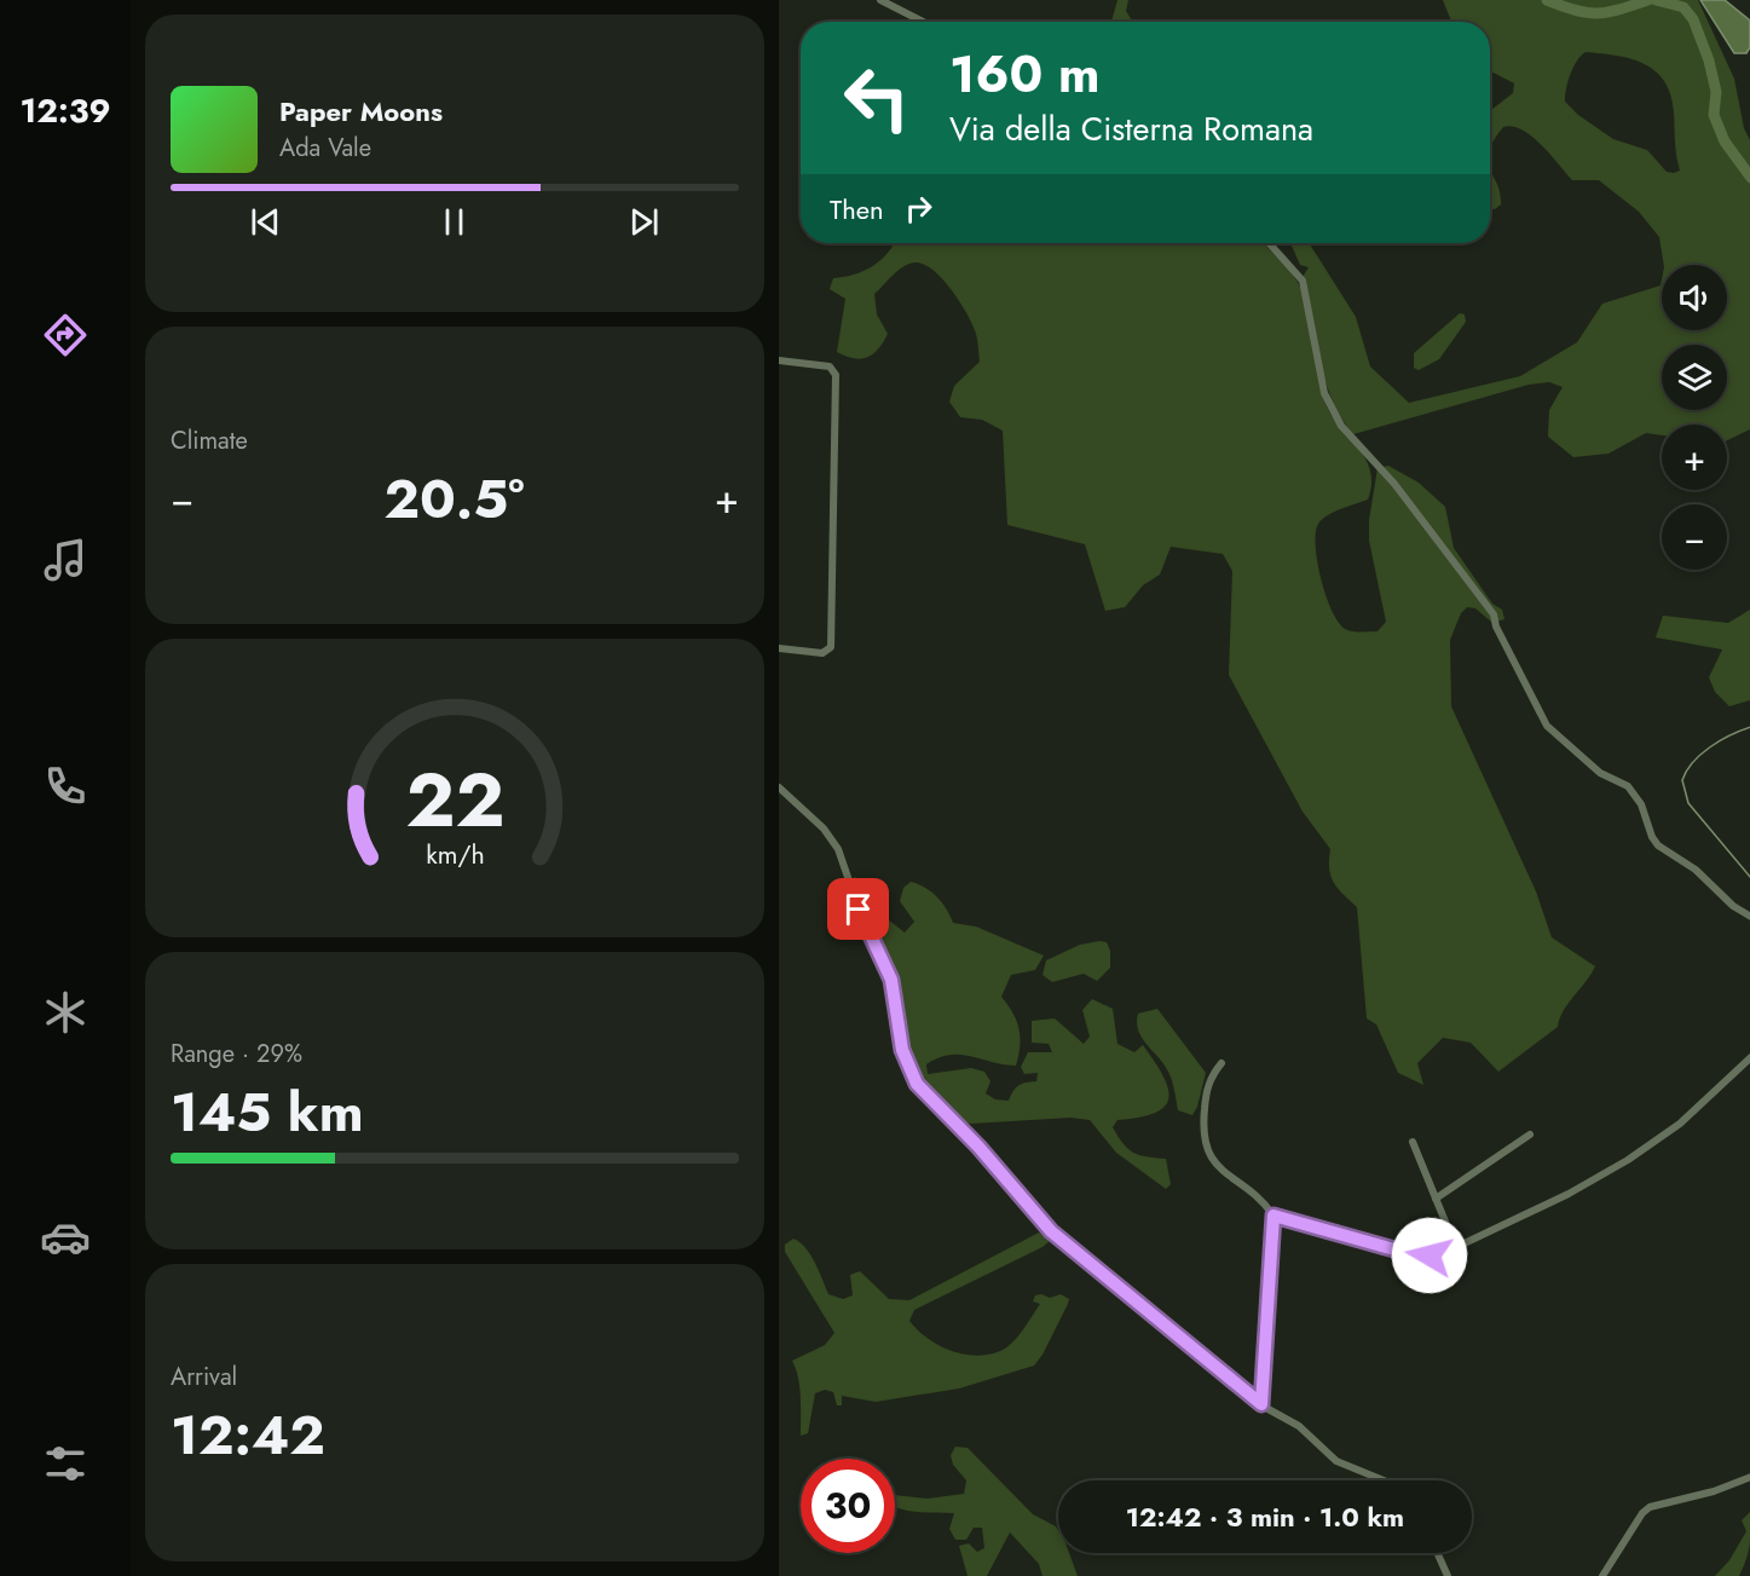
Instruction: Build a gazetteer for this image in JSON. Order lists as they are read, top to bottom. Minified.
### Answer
{"page":{"tabs":"12:39","turn":["160 m","Via della Cisterna Romana"],"song":["Paper Moons","Ada Vale"],"then":"Then","map_buttons":["+","−"],"tile":["Climate",["Range · 29%","145 km"],["Arrival","12:42"]],"heat":["−","20.5°","+"],"limit":"30","trip":"12:42 · 3 min · 1.0 km","gauge":["22","km/h"]}}
